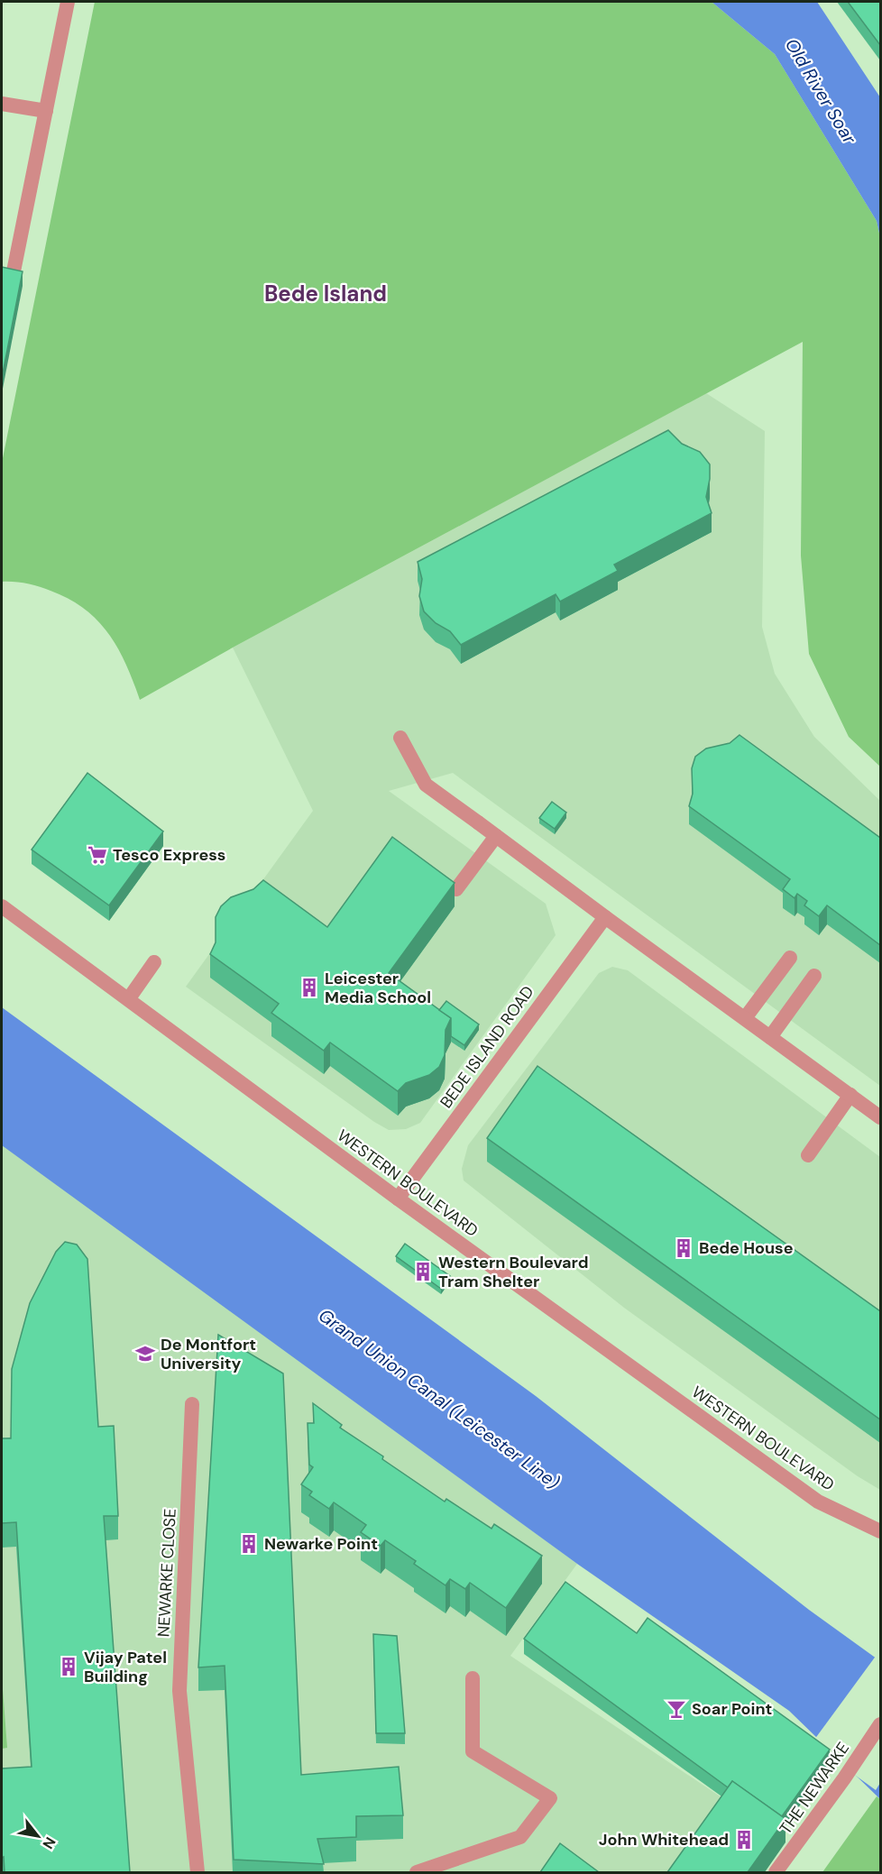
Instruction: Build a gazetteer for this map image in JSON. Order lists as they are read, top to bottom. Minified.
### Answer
{"streets":{"street":["BEDE ISLAND ROAD","WESTERN BOULEVARD","NEWARKE CLOSE","THE NEWARKE"]},"crossings":[["BEDE ISLAND ROAD","WESTERN BOULEVARD"]],"districts":["Bede Island"],"water":["Old River Soar","Grand Union Canal (Leicester Line)"],"places":{"supermarket":["Tesco Express"],"building":["Leicester Media School","Bede House","Western Boulevard Tram Shelter","Newarke Point","Vijay Patel Building","John Whitehead"],"school or university":["De Montfort University"],"bar":["Soar Point"]},"north":"bottom right"}
